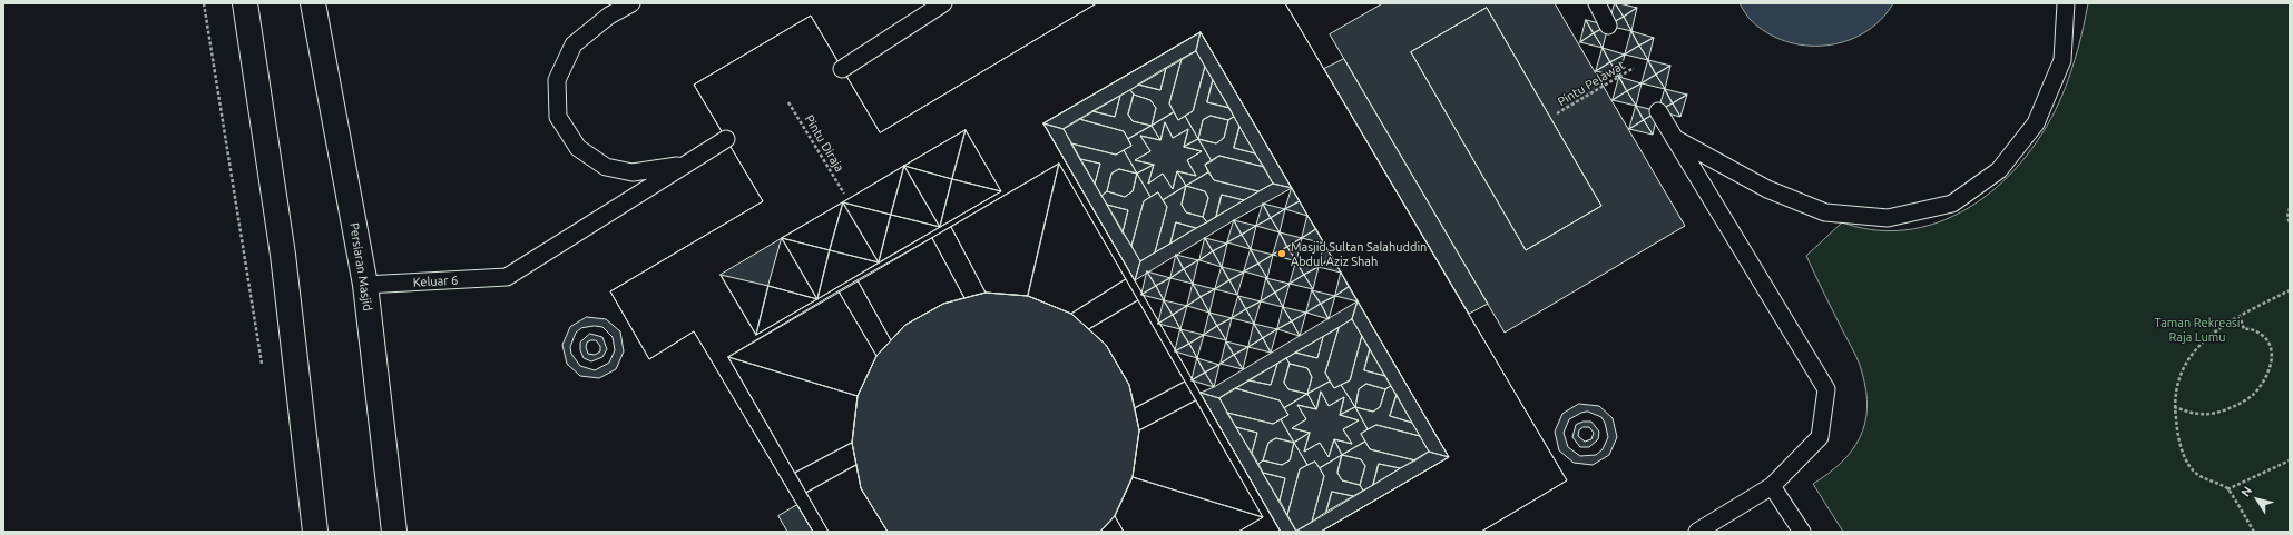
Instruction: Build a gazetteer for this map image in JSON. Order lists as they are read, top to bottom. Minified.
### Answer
{"streets":{"main road":["Persiaran Masjid"],"lane":["Keluar 6"],"path":["Pintu Pelawat","Pintu Diraja"]},"crossings":[["Persiaran Masjid","Keluar 6"]],"parks":["Taman Rekreasi Raja Lumu"],"places":["Masjid Sultan Salahuddin Abdul Aziz Shah"],"north":"top left"}
